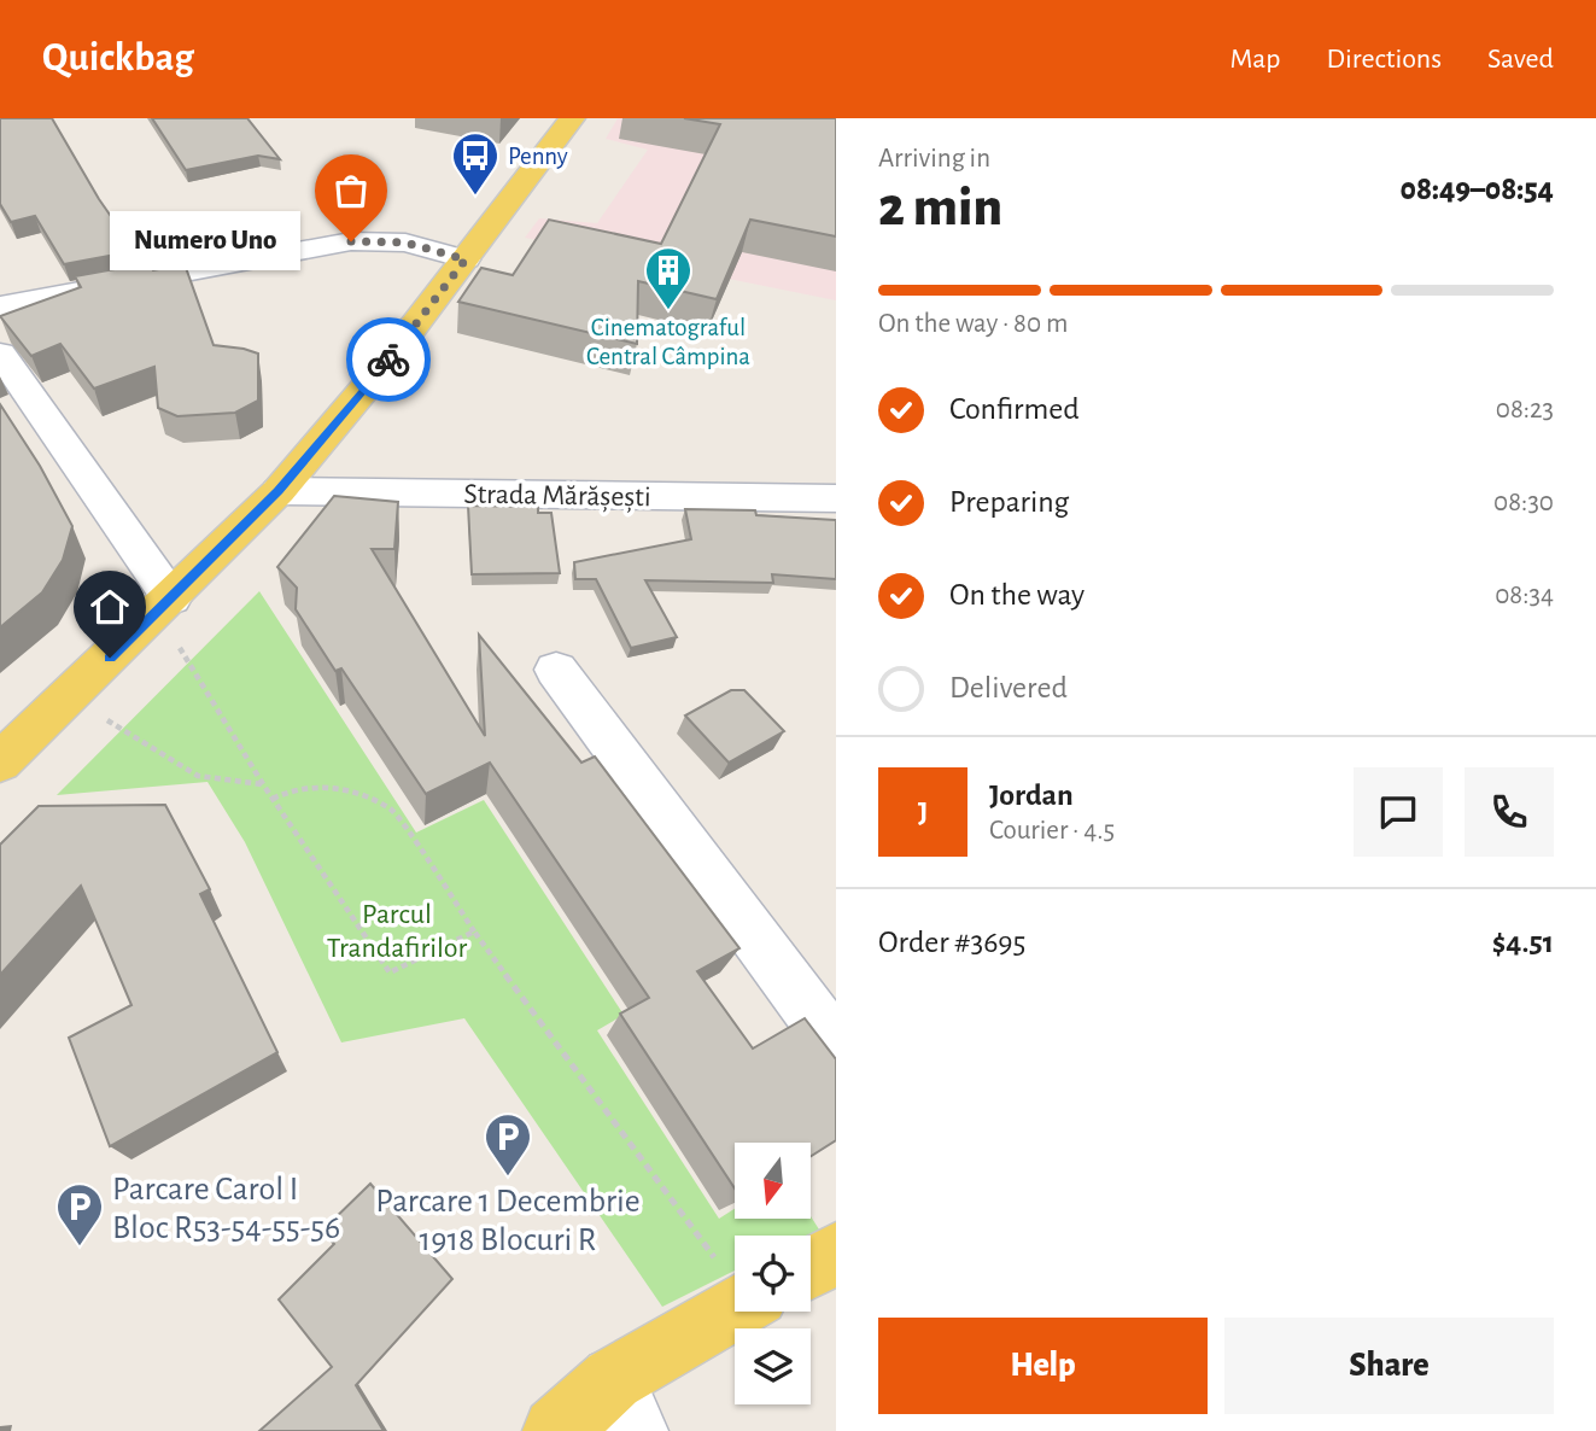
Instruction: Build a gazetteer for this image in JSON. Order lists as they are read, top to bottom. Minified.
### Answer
{"streets":{"street":["Strada Mărășești"]},"parks":["Parcul Trandafirilor"],"places":{"bus stop":["Penny"],"other":["Numero Uno"],"building":["Cinematograful Central Câmpina"],"parking":["Parcare 1 Decembrie 1918 Blocuri R","Parcare Carol I Bloc R53-54-55-56"]},"north":"bottom","page":{"header":"Quickbag","nav":["Map","Directions","Saved"],"heading":["2 min","Arriving in","08:49–08:54"],"panel":["Jordan","Courier · 4.5","Order #3695","$4.51"],"bubble":"Numero Uno","bar":"On the way · 80 m","list":[["Confirmed","08:23"],["Preparing","08:30"],["On the way","08:34"],"Delivered"],"round":"J","buttons":["Help","Share"]}}
